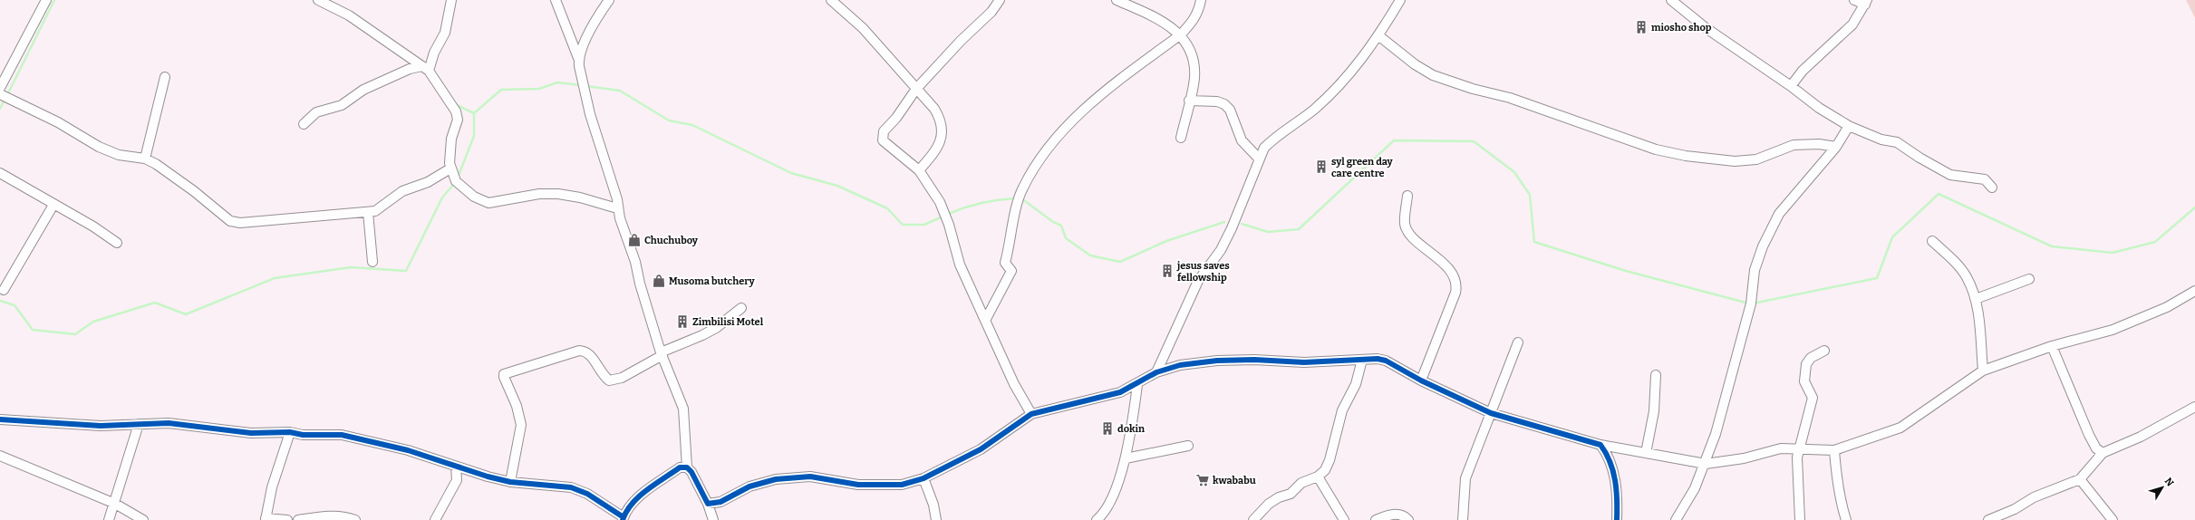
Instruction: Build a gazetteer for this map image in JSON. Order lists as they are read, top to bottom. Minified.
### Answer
{"places":{"building":["miosho shop","syl green day care centre","jesus saves fellowship","Zimbilisi Motel","dokin"],"shop":["Chuchuboy","Musoma butchery"],"supermarket":["kwababu"]},"north":"top right"}
